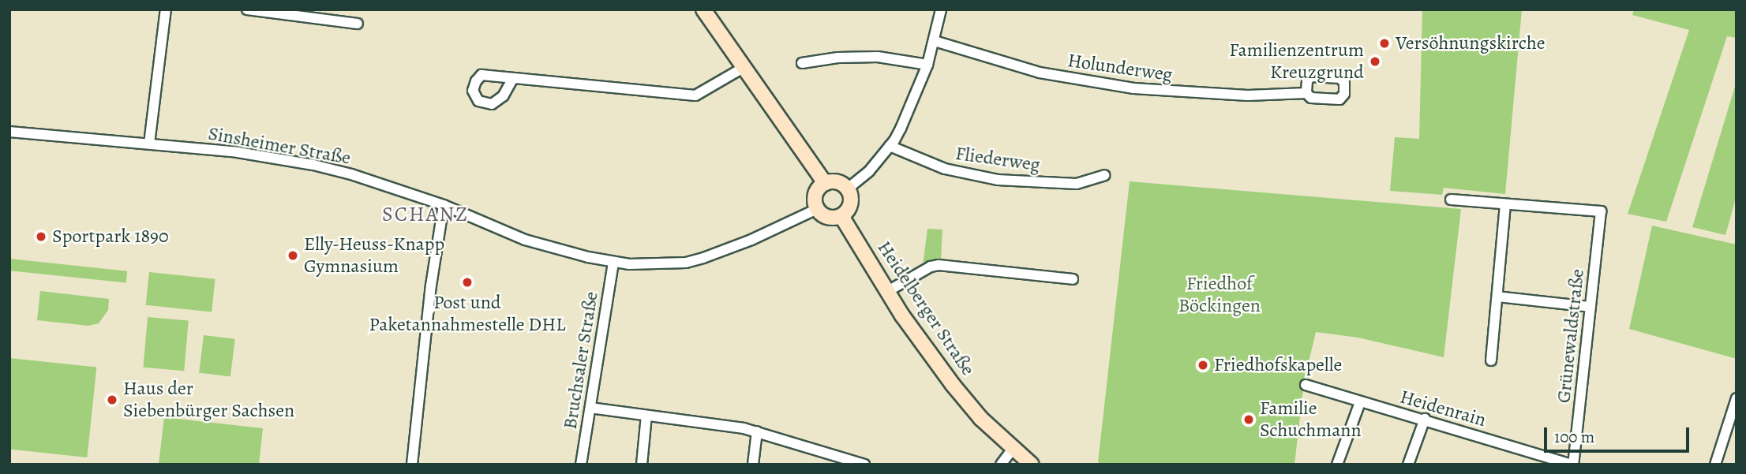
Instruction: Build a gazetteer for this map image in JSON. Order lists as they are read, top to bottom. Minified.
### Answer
{"streets":{"main road":["Heidelberger Straße"],"street":["Holunderweg","Sinsheimer Straße","Fliederweg","Grünewaldstraße","Bruchsaler Straße","Heidenrain"]},"crossings":[["Sinsheimer Straße","Heidelberger Straße"],["Sinsheimer Straße","Bruchsaler Straße"],["Grünewaldstraße","Heidenrain"]],"districts":["SCHANZ"],"parks":["Friedhof Böckingen"],"places":["Versöhnungskirche","Familienzentrum Kreuzgrund","Sportpark 1890","Elly-Heuss-Knapp Gymnasium","Post und Paketannahmestelle DHL","Friedhofskapelle","Haus der Siebenbürger Sachsen","Familie Schuchmann"],"scale_bar":"100 m"}
